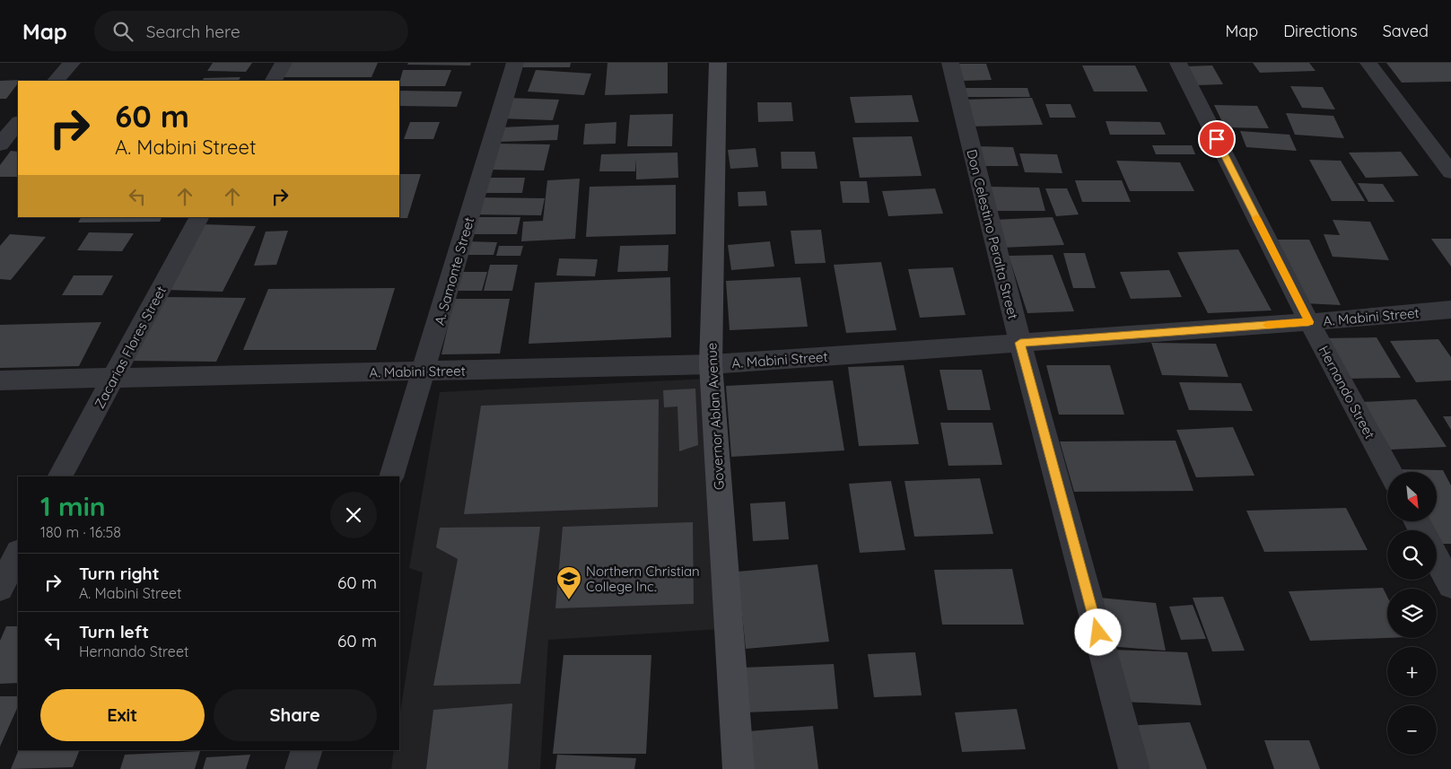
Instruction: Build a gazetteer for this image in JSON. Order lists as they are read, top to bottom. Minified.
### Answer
{"streets":{"main road":["Governor Ablan Avenue"],"street":["Don Celestino Peralta Street","A. Samonte Street","A. Mabini Street","Zacarias Flores Street","Hernando Street"]},"crossings":[["Don Celestino Peralta Street","A. Mabini Street"],["A. Samonte Street","A. Mabini Street"],["A. Mabini Street","Zacarias Flores Street"],["A. Mabini Street","Hernando Street"],["A. Mabini Street","Governor Ablan Avenue"]],"places":{"school or university":["Northern Christian College Inc."]},"north":"bottom right","page":{"header":"Map","search":"Search here","nav":["Map","Directions","Saved"],"turn":["60 m","A. Mabini Street"],"map_buttons":["+","−"],"heading":["1 min","180 m · 16:58"],"list":[{"name":"Turn right","note":"A. Mabini Street","value":"60 m"},{"name":"Turn left","note":"Hernando Street","value":"60 m"}],"buttons":["Exit","Share"]}}
